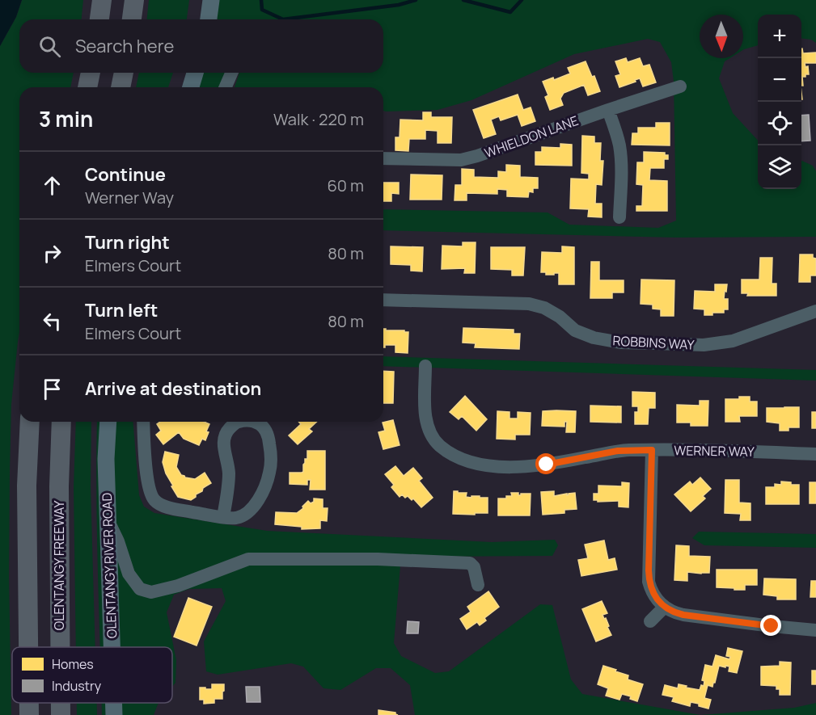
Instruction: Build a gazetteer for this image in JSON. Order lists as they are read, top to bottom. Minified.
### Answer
{"streets":{"highway":["OLENTANGY FREEWAY"],"main road":["OLENTANGY RIVER ROAD"],"street":["WHIELDON LANE","ROBBINS WAY","WERNER WAY"]},"legend":["Homes","Industry"],"north":"bottom","page":{"map_buttons":["+","−"],"search":"Search here","heading":["3 min","Walk · 220 m"],"list":[["Continue","Werner Way","60 m"],["Turn right","Elmers Court","80 m"],["Turn left","Elmers Court","80 m"],"Arrive at destination"]}}
